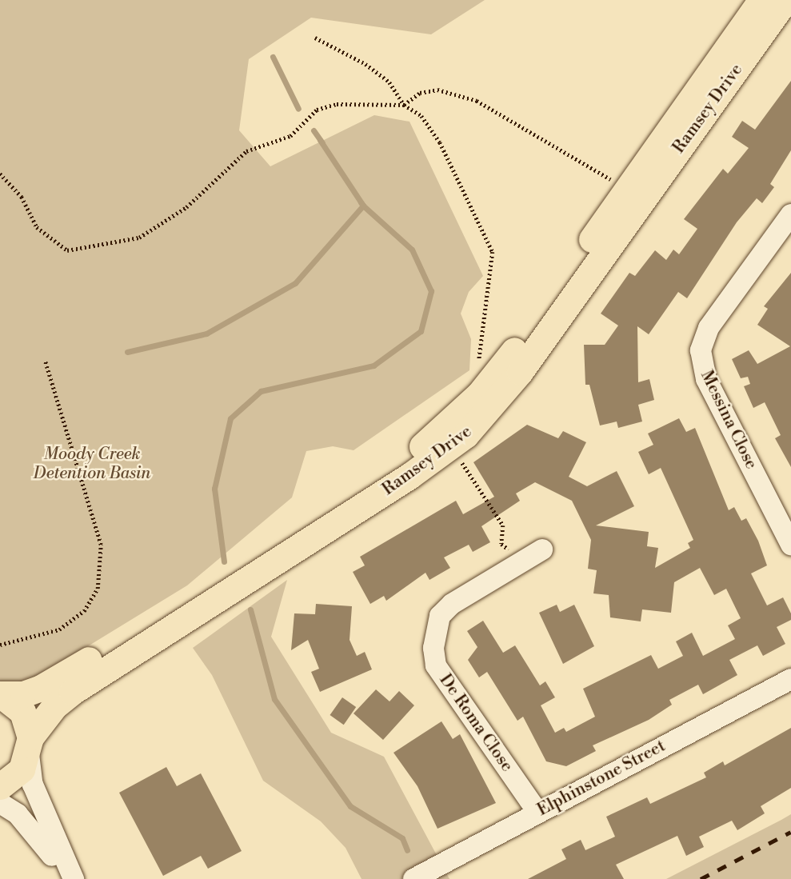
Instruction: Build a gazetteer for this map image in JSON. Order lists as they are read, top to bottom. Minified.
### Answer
{"streets":{"main road":["Ramsey Drive"],"street":["Messina Close","De Roma Close","Elphinstone Street"]},"crossings":[["De Roma Close","Elphinstone Street"]],"parks":["Moody Creek Detention Basin"]}
